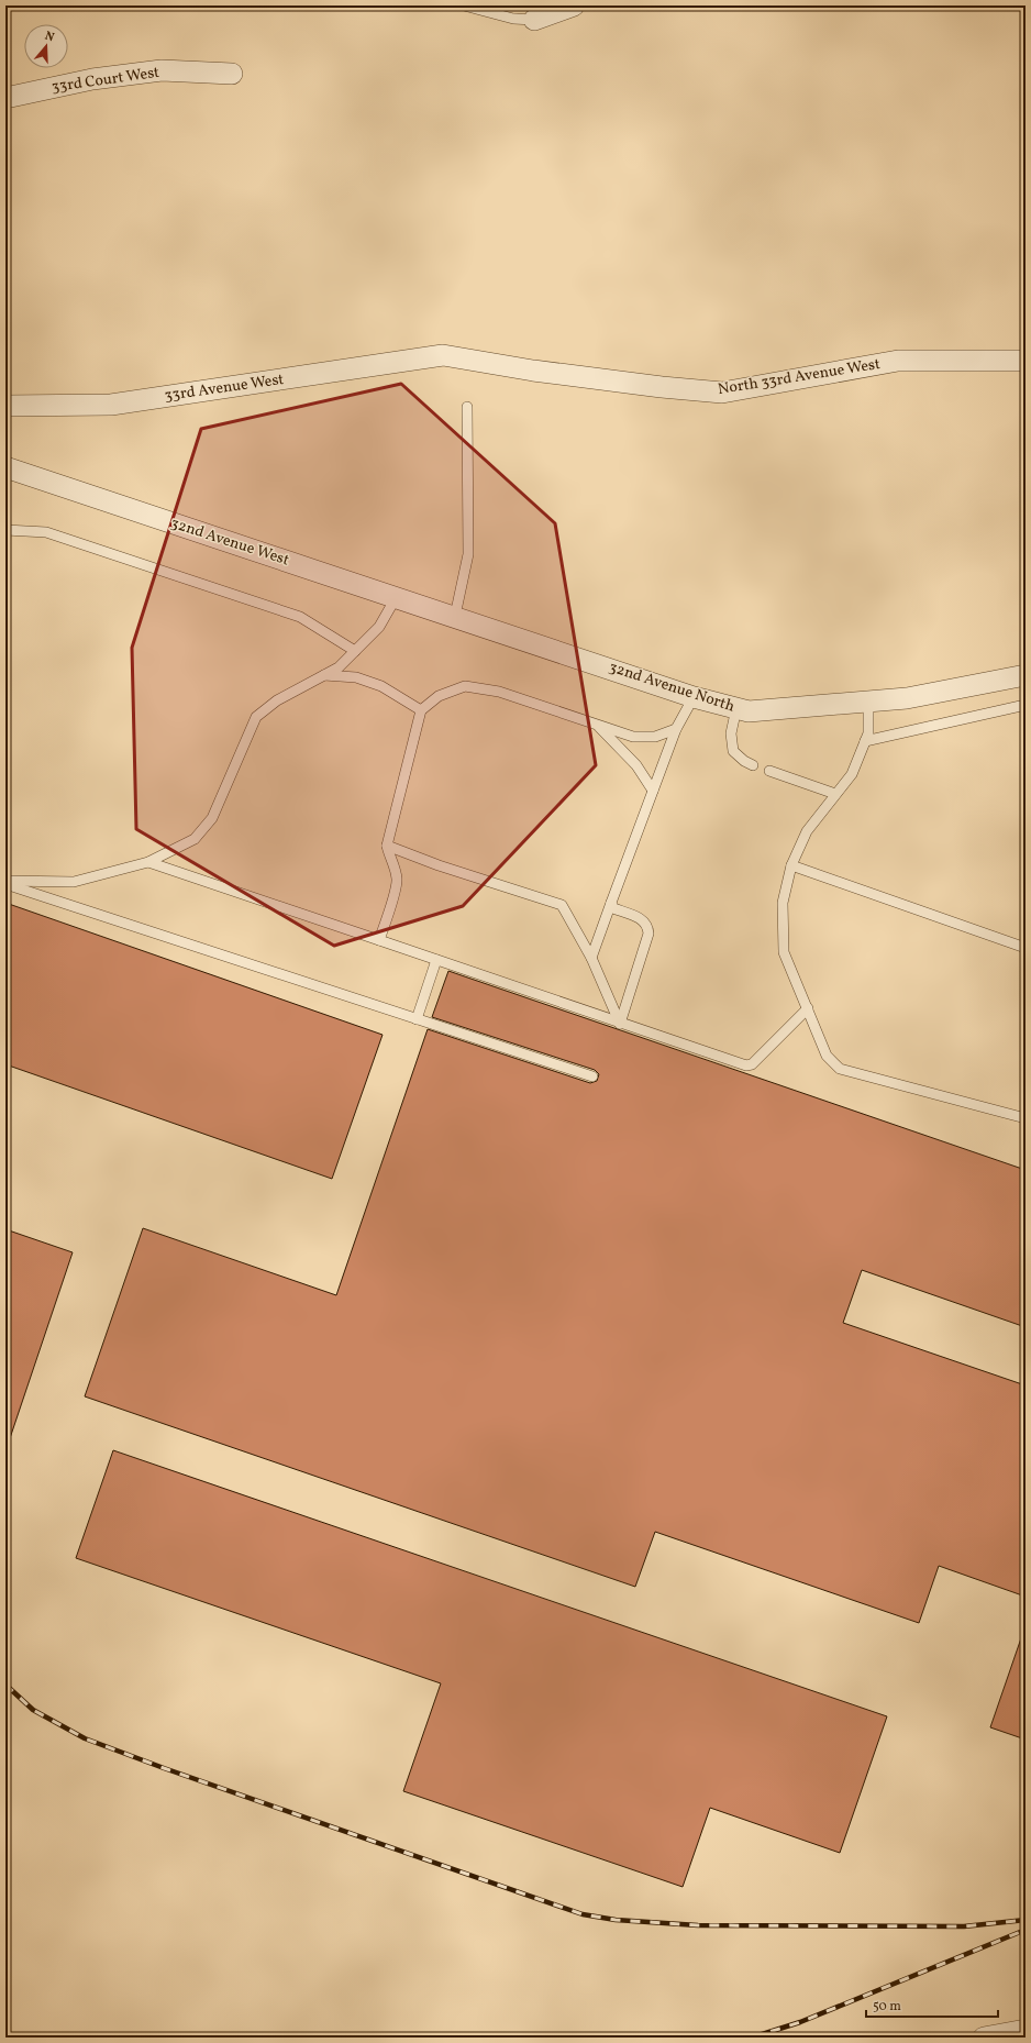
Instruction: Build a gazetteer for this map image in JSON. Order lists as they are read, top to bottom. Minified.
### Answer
{"streets":{"street":["33rd Court West","North 33rd Avenue West","33rd Avenue West","32nd Avenue West","32nd Avenue North"]},"crossings":[["North 33rd Avenue West","33rd Avenue West"],["32nd Avenue West","32nd Avenue North"]],"scale_bar":"50 m","north":"top"}
